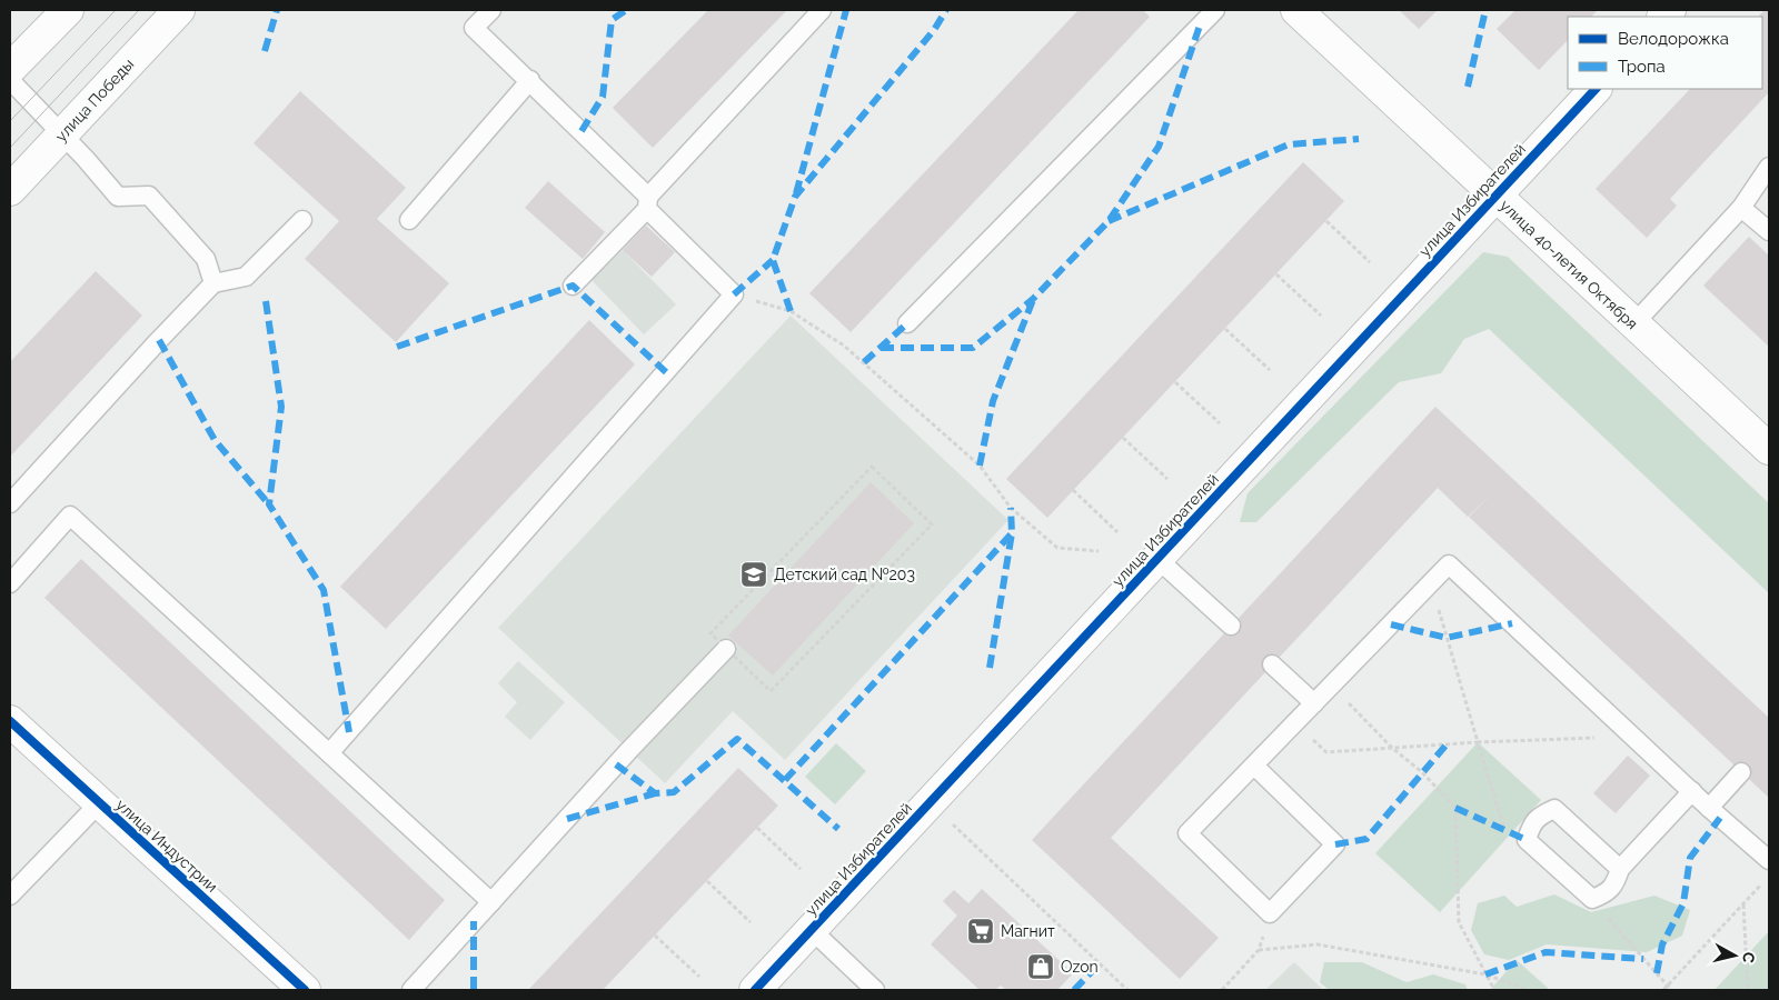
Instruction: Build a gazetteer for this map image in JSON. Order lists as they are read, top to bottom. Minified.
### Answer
{"streets":{"street":["улица Победы","улица Избирателей","улица 40-летия Октября","улица Индустрии"]},"crossings":[["улица Избирателей","улица 40-летия Октября"]],"places":{"school or university":["Детский сад №203"],"supermarket":["Магнит"],"shop":["Ozon"]},"legend":["Велодорожка","Тропа"],"north":"right"}
